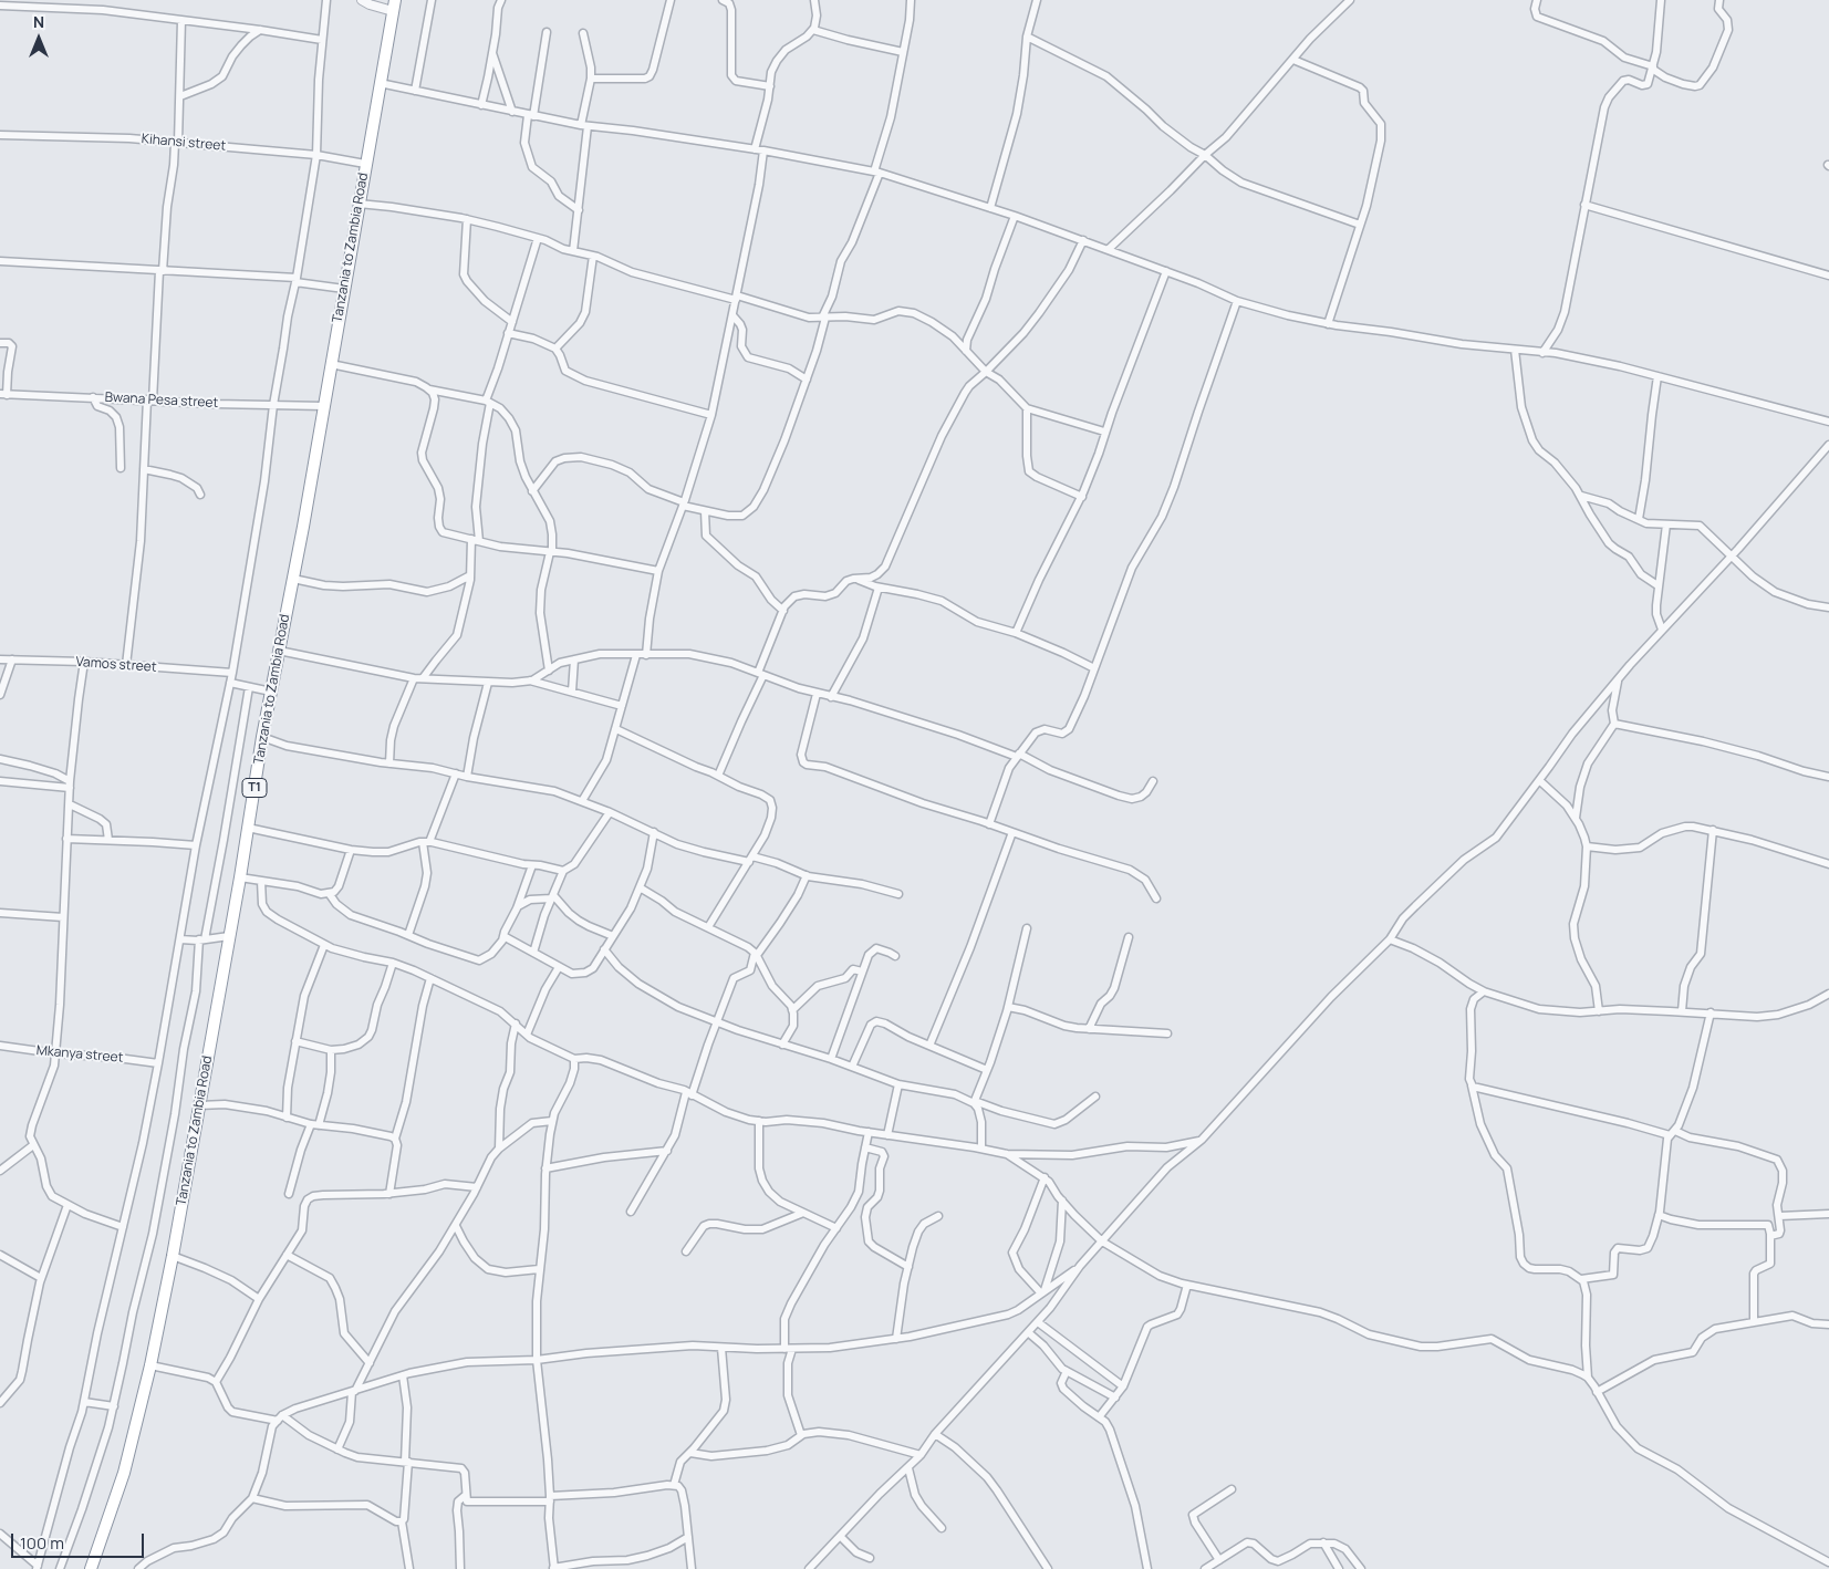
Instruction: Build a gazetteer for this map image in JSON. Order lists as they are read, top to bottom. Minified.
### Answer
{"streets":{"highway":["Tanzania to Zambia Road","T1"],"street":["Kihansi street","Bwana Pesa street","Vamos street","Mkanya street"]},"crossings":[["Kihansi street","Tanzania to Zambia Road"],["Tanzania to Zambia Road","Bwana Pesa street"]],"scale_bar":"100 m","north":"top"}
